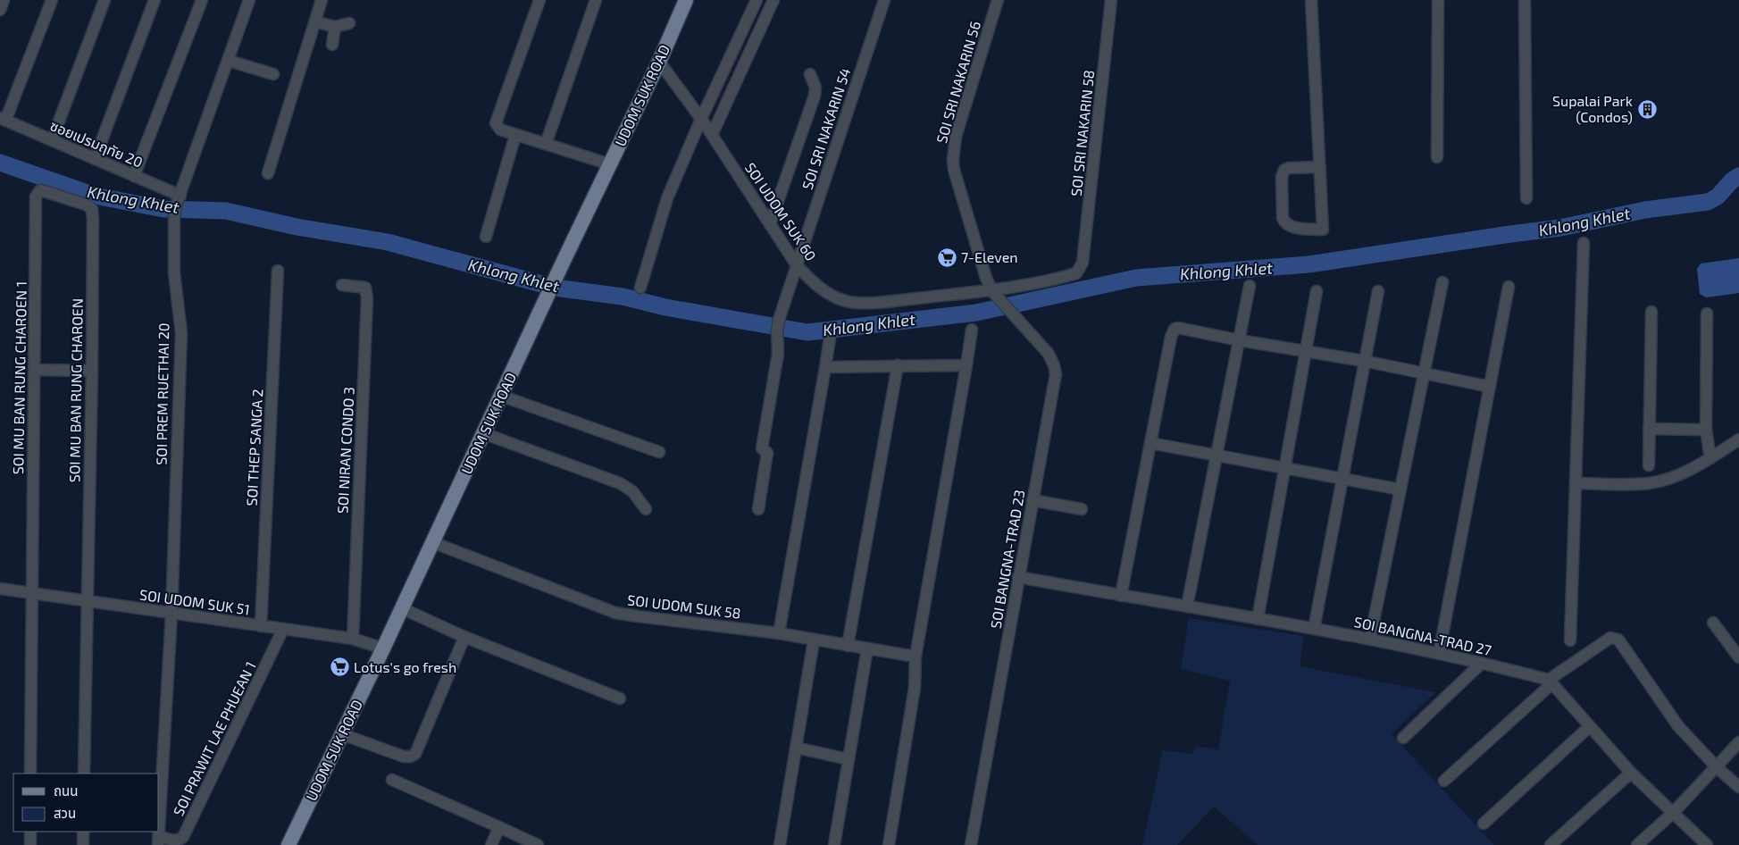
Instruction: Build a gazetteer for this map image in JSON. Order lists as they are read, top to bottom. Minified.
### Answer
{"streets":{"main road":["UDOM SUK ROAD"],"street":["SOI SRI NAKARIN 56","SOI SRI NAKARIN 54","SOI SRI NAKARIN 58","ซอยเปรมฤทัย 20","SOI UDOM SUK 60","SOI MU BAN RUNG CHAROEN 1","SOI MU BAN RUNG CHAROEN","SOI PREM RUETHAI 20","SOI THEP SANGA 2","SOI NIRAN CONDO 3","SOI BANGNA-TRAD 23","SOI UDOM SUK 51","SOI UDOM SUK 58","SOI BANGNA-TRAD 27","SOI PRAWIT LAE PHUEAN 1"]},"crossings":[["SOI SRI NAKARIN 56","SOI UDOM SUK 60"],["SOI SRI NAKARIN 56","SOI BANGNA-TRAD 23"],["UDOM SUK ROAD","SOI UDOM SUK 60"],["UDOM SUK ROAD","SOI UDOM SUK 51"],["UDOM SUK ROAD","SOI UDOM SUK 58"],["SOI SRI NAKARIN 54","SOI UDOM SUK 60"],["SOI SRI NAKARIN 58","SOI UDOM SUK 60"],["ซอยเปรมฤทัย 20","SOI PREM RUETHAI 20"],["SOI UDOM SUK 60","SOI BANGNA-TRAD 23"],["SOI MU BAN RUNG CHAROEN 1","SOI MU BAN RUNG CHAROEN"],["SOI MU BAN RUNG CHAROEN 1","SOI UDOM SUK 51"],["SOI MU BAN RUNG CHAROEN","SOI UDOM SUK 51"],["SOI PREM RUETHAI 20","SOI UDOM SUK 51"],["SOI PREM RUETHAI 20","SOI PRAWIT LAE PHUEAN 1"],["SOI THEP SANGA 2","SOI UDOM SUK 51"],["SOI NIRAN CONDO 3","SOI UDOM SUK 51"],["SOI BANGNA-TRAD 23","SOI BANGNA-TRAD 27"],["SOI UDOM SUK 51","SOI PRAWIT LAE PHUEAN 1"]],"water":["Khlong Khlet"],"places":{"building":["Supalai Park (Condos)"],"supermarket":["7-Eleven","Lotus's go fresh"]},"legend":["ถนน","สวน"]}
